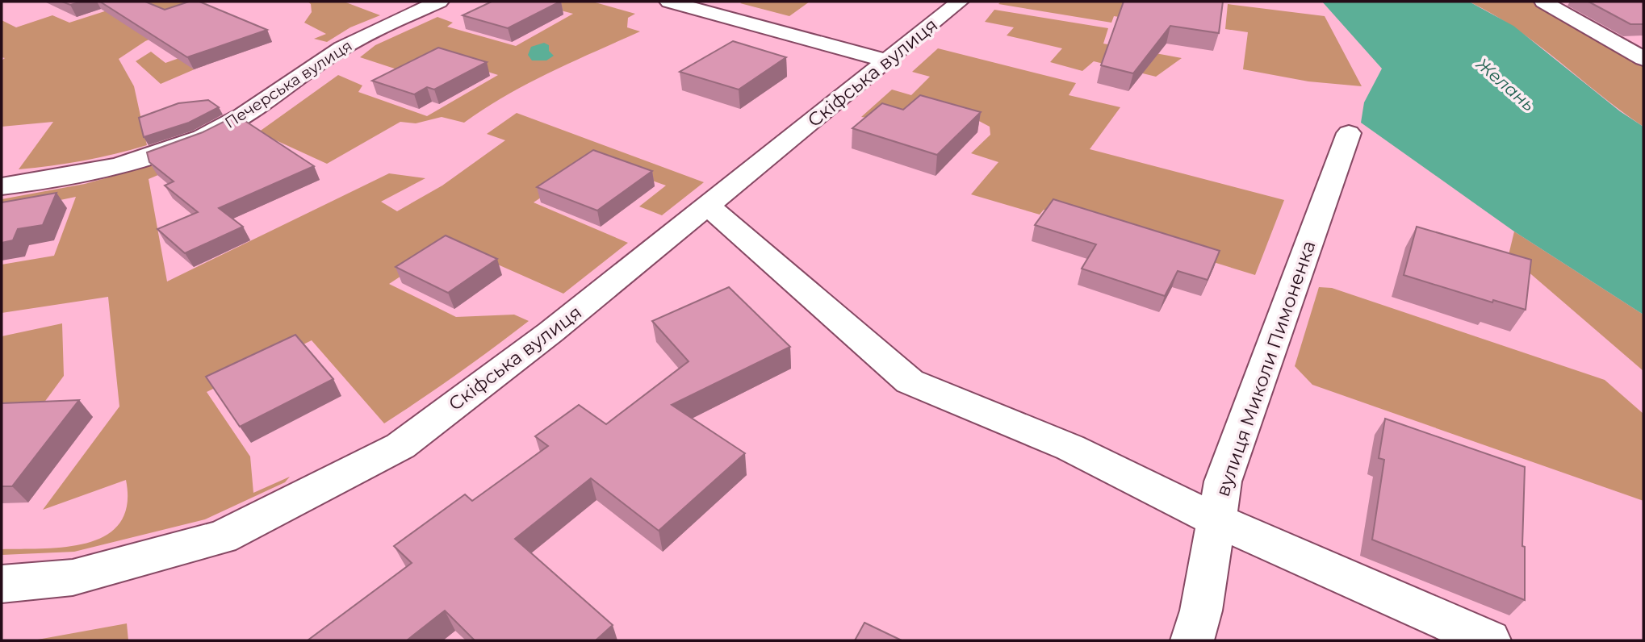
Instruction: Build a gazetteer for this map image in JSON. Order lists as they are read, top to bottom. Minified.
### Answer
{"streets":{"street":["Скіфська вулиця","Печерська вулиця","вулиця Миколи Пимоненка"]},"water":["Желань"]}
